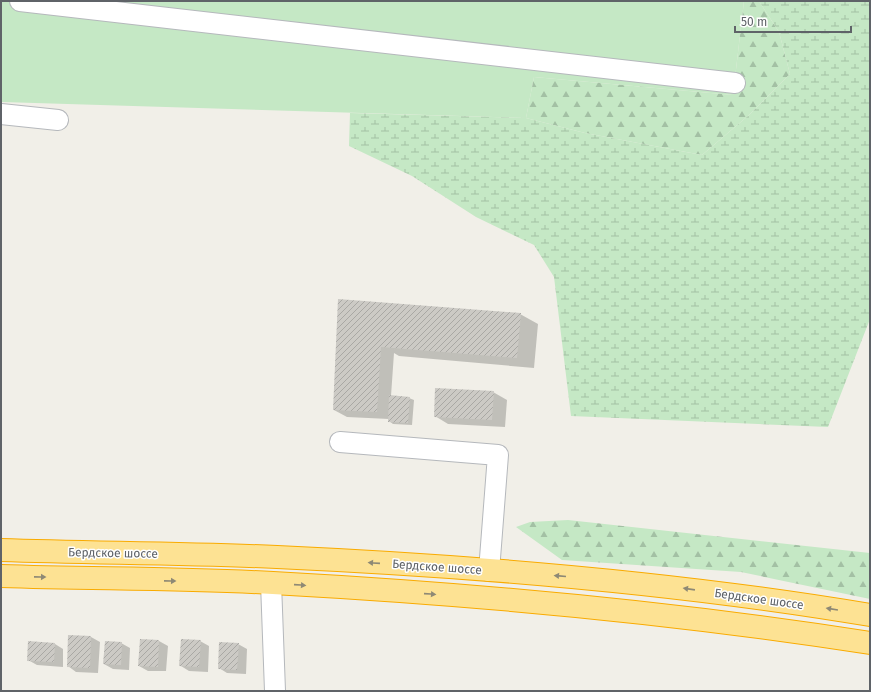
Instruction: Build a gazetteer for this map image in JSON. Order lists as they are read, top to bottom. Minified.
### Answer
{"streets":{"highway":["Бердское шоссе"]},"scale_bar":"50 m"}
